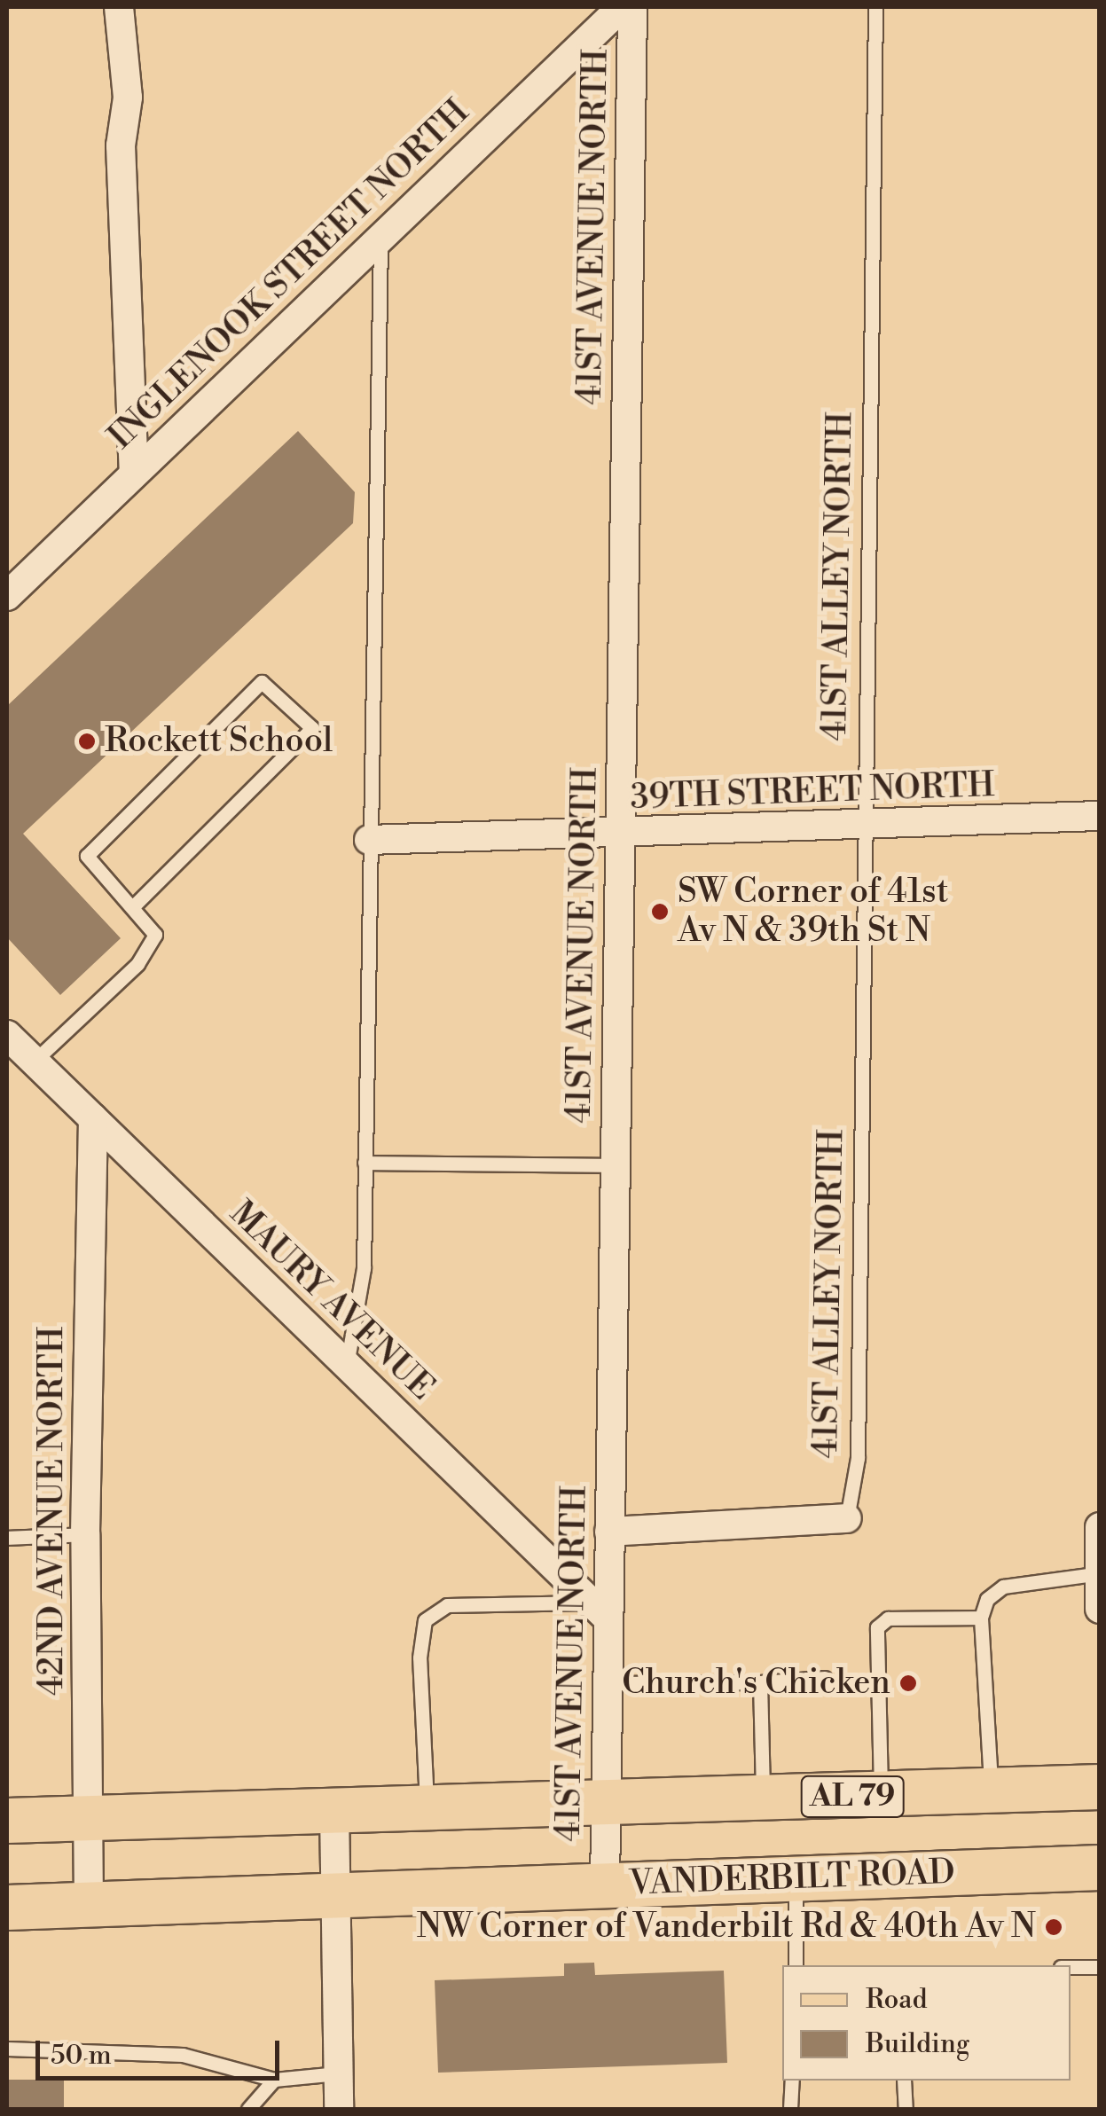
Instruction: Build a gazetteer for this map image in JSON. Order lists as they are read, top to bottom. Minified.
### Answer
{"streets":{"main road":["AL 79","VANDERBILT ROAD"],"street":["41ST AVENUE NORTH","INGLENOOK STREET NORTH","39TH STREET NORTH","MAURY AVENUE","42ND AVENUE NORTH"],"lane":["41ST ALLEY NORTH"]},"crossings":[["41ST AVENUE NORTH","39TH STREET NORTH"],["41ST AVENUE NORTH","MAURY AVENUE"],["41ST AVENUE NORTH","AL 79"],["41ST AVENUE NORTH","VANDERBILT ROAD"],["41ST ALLEY NORTH","39TH STREET NORTH"],["MAURY AVENUE","42ND AVENUE NORTH"],["42ND AVENUE NORTH","AL 79"],["42ND AVENUE NORTH","VANDERBILT ROAD"]],"places":["Rockett School","SW Corner of 41st Av N & 39th St N","Church's Chicken","NW Corner of Vanderbilt Rd & 40th Av N"],"legend":["Road","Building"],"scale_bar":"50 m"}
